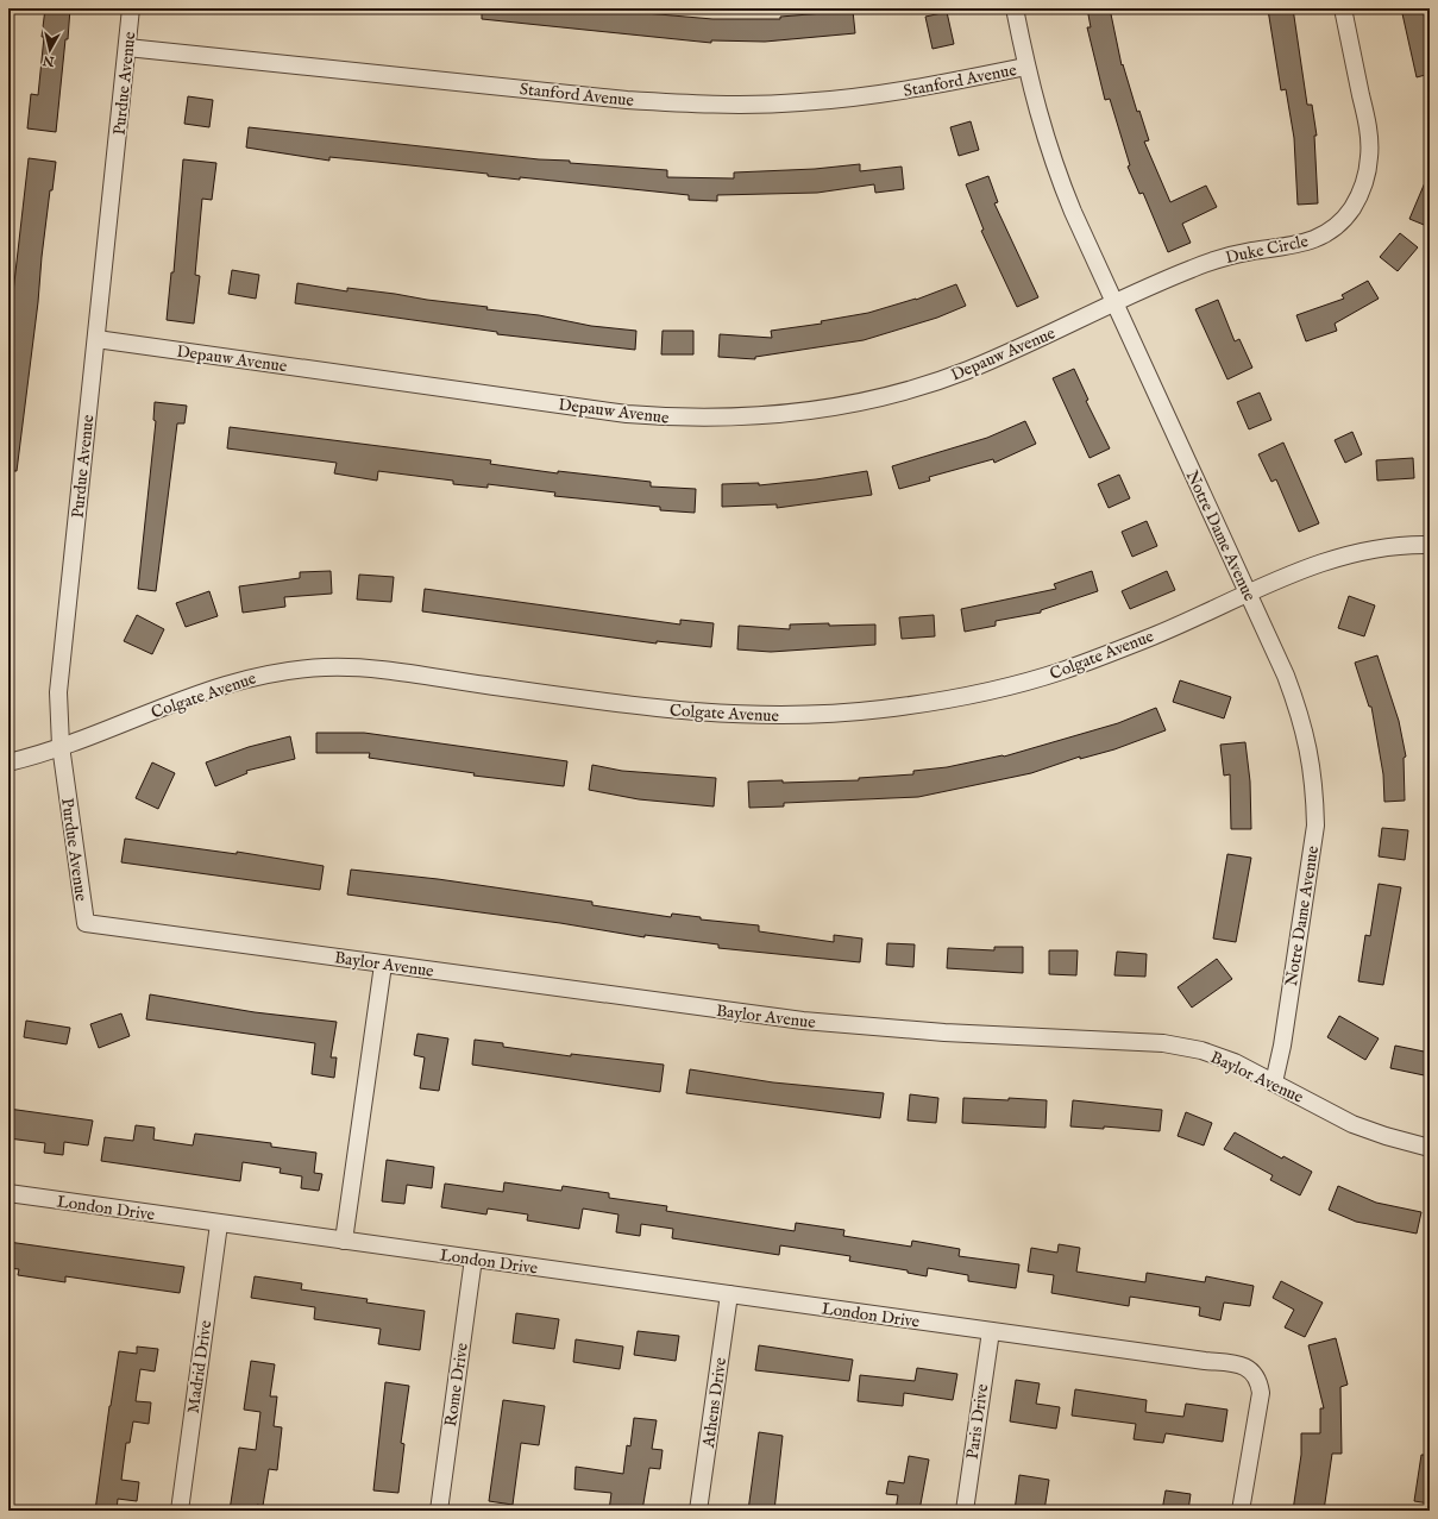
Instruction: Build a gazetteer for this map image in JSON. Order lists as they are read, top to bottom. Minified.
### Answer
{"streets":{"street":["Stanford Avenue","Purdue Avenue","Duke Circle","Depauw Avenue","Notre Dame Avenue","Colgate Avenue","Baylor Avenue","London Drive","Madrid Drive","Rome Drive","Athens Drive","Paris Drive"]},"crossings":[["Stanford Avenue","Purdue Avenue"],["Stanford Avenue","Notre Dame Avenue"],["Purdue Avenue","Depauw Avenue"],["Purdue Avenue","Colgate Avenue"],["Purdue Avenue","Baylor Avenue"],["Duke Circle","Depauw Avenue"],["Duke Circle","Notre Dame Avenue"],["Depauw Avenue","Notre Dame Avenue"],["Notre Dame Avenue","Colgate Avenue"],["Notre Dame Avenue","Baylor Avenue"],["London Drive","Madrid Drive"],["London Drive","Rome Drive"],["London Drive","Athens Drive"],["London Drive","Paris Drive"]],"north":"bottom"}
